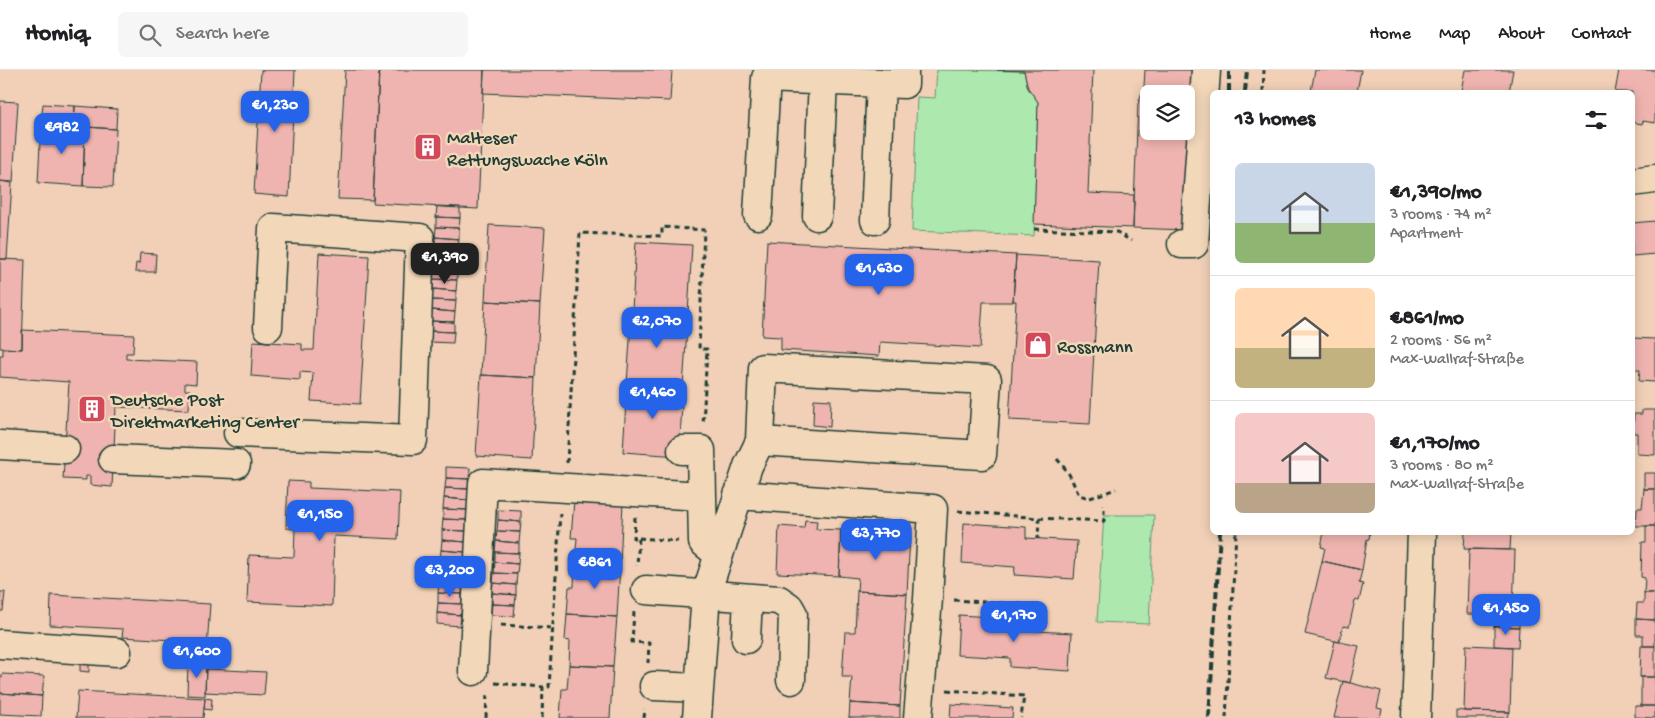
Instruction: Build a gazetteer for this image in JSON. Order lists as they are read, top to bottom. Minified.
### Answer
{"places":{"building":["Malteser Rettungswache Köln","Deutsche Post Direktmarketing Center"],"shop":["Rossmann"]},"page":{"header":"Homiq","search":"Search here","nav":["Home","Map","About","Contact"],"heading":"13 homes","price":["€1,230","€982","€1,390","€1,630","€2,070","€1,460","€1,150","€3,770","€861","€3,200","€1,450","€1,170","€1,600"],"list":[{"name":"€1,390/mo","note":"3 rooms · 74 m² · Apartment"},{"name":"€861/mo","note":"2 rooms · 56 m² · Max-Wallraf-Straße"},{"name":"€1,170/mo","note":"3 rooms · 80 m² · Max-Wallraf-Straße"}]}}
